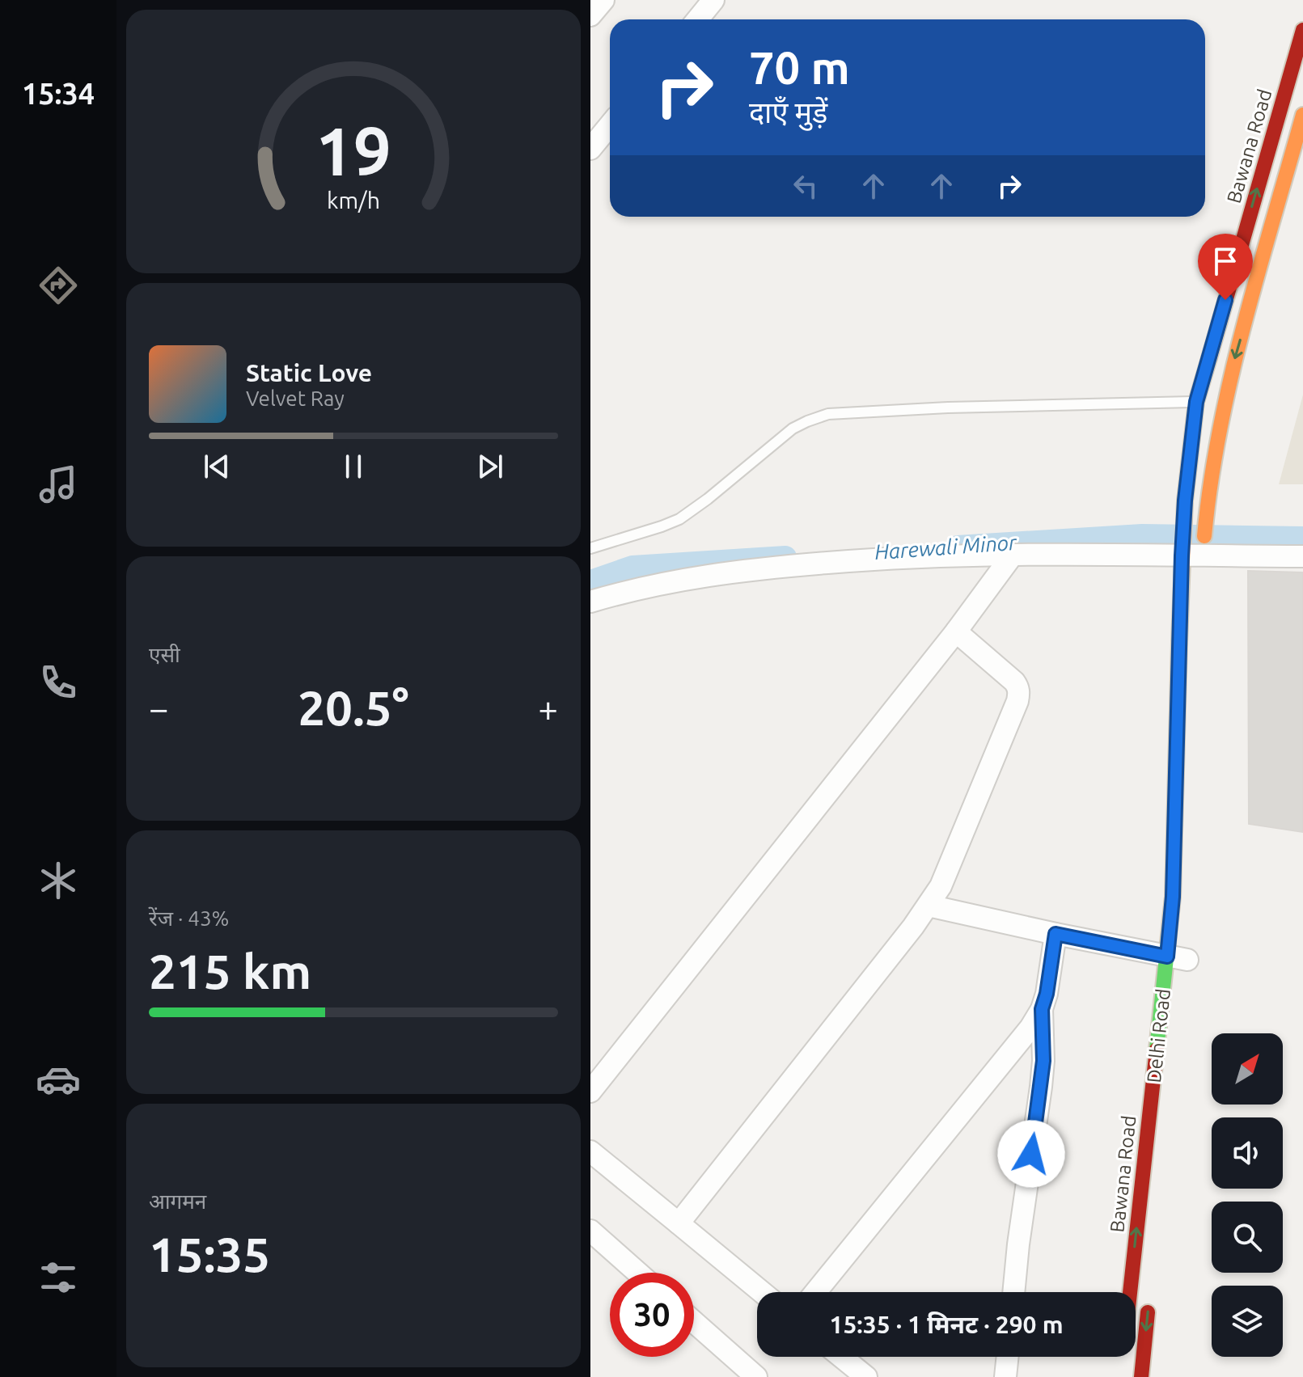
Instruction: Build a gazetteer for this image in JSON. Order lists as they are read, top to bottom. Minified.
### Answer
{"streets":{"main road":["Bawana Road"]},"water":["Harewali Minor"],"north":"top right","page":{"tabs":"15:34","turn":["70 m","दाएँ मुड़ें"],"song":["Static Love","Velvet Ray"],"tile":["एसी",["रेंज · 43%","215 km"],["आगमन","15:35"]],"heat":["−","20.5°","+"],"limit":"30","trip":"15:35 · 1 मिनट · 290 m","gauge":["19","km/h"]}}
